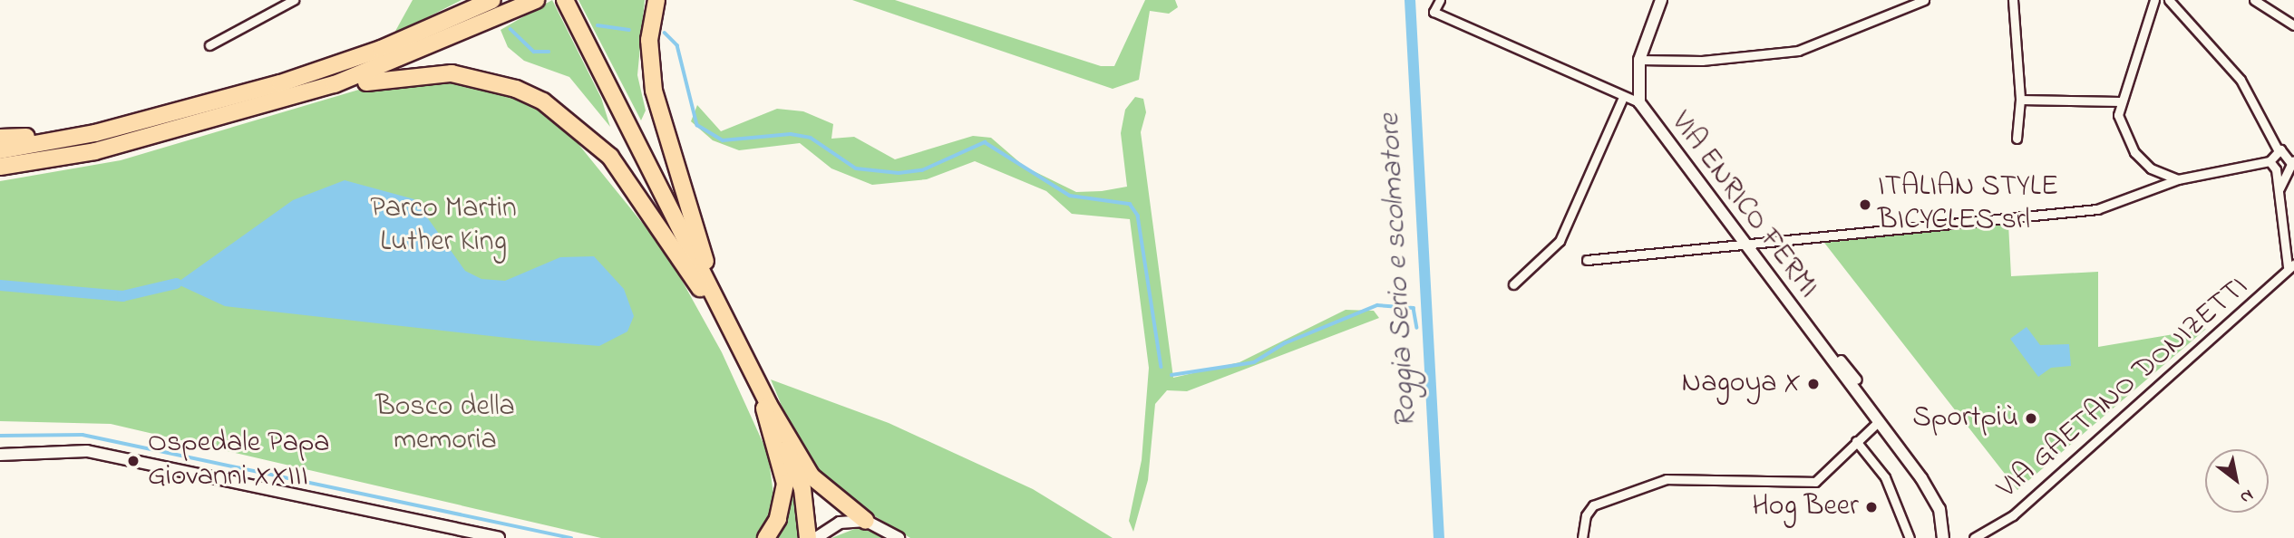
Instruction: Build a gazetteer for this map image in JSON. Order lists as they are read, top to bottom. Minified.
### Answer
{"streets":{"street":["VIA ENRICO FERMI","VIA GAETANO DONIZETTI"]},"water":["Roggia Serio e scolmatore"],"parks":["Parco Martin Luther King","Bosco della memoria"],"places":["ITALIAN STYLE BICYCLES srl","Nagoya X","Sportpiù","Ospedale Papa Giovanni XXIII","Hog Beer"],"north":"bottom right"}
